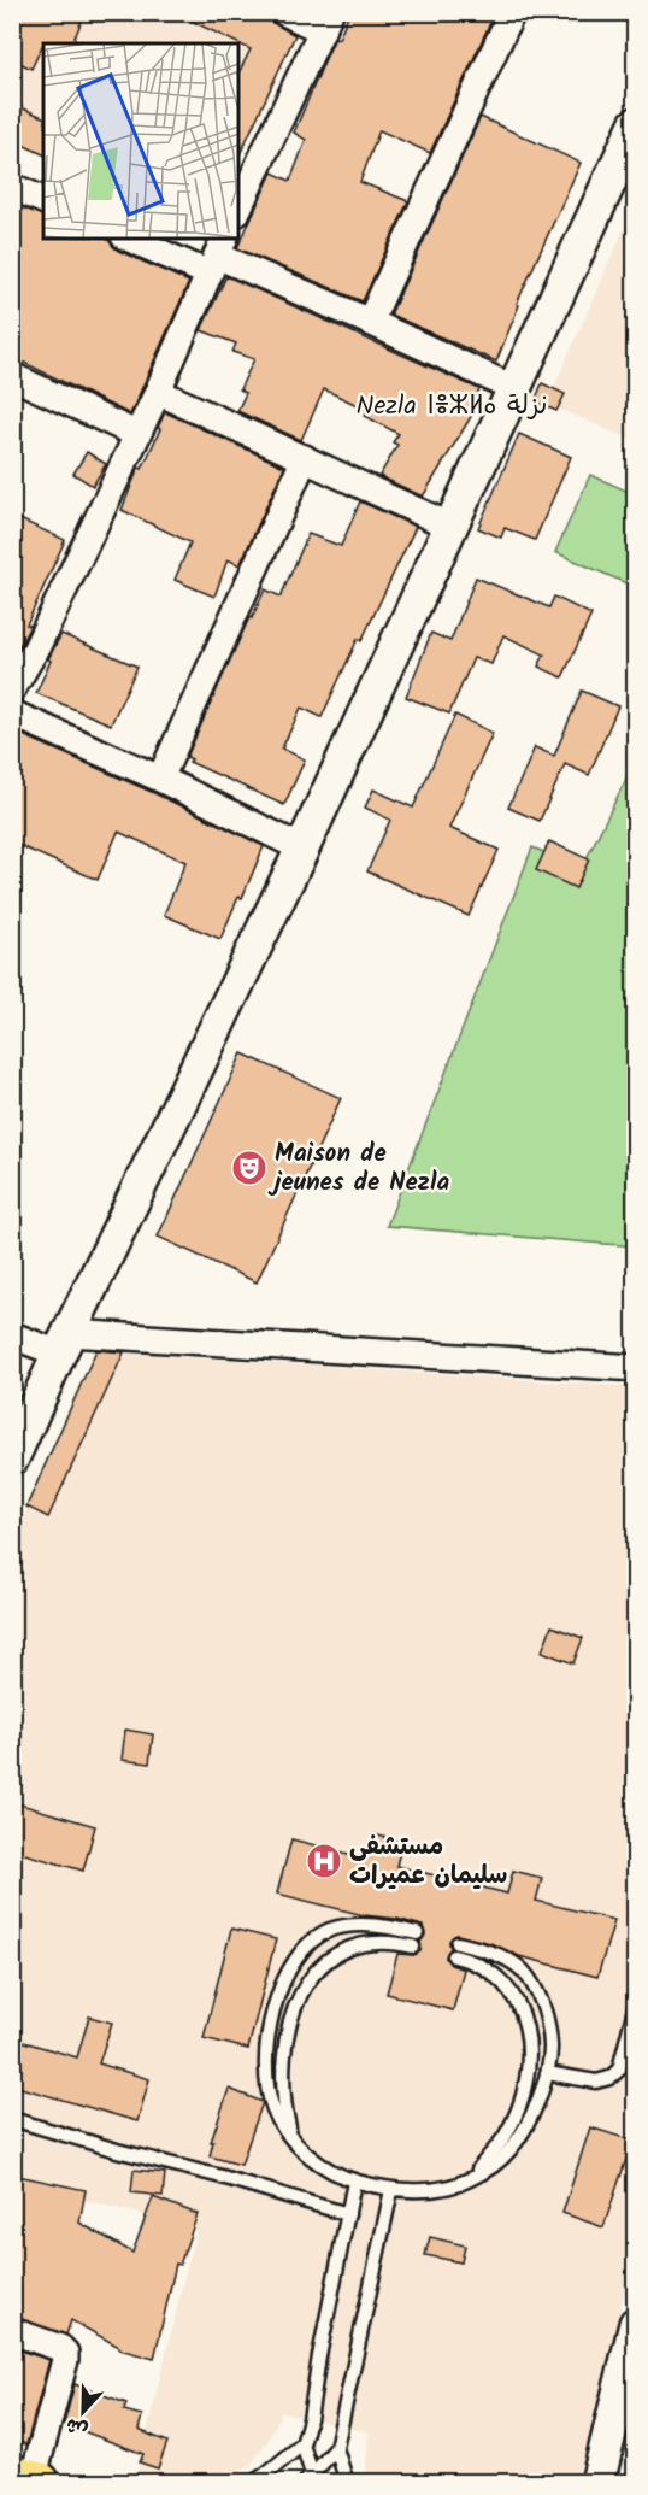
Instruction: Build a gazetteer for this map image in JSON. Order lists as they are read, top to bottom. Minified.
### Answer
{"districts":["Nezla ⵏⴻⵣⵍⴰ نزلة"],"places":{"theatre":["Maison de jeunes de Nezla"],"hospital":["مستشفى سليمان عميرات"]},"north":"bottom"}
